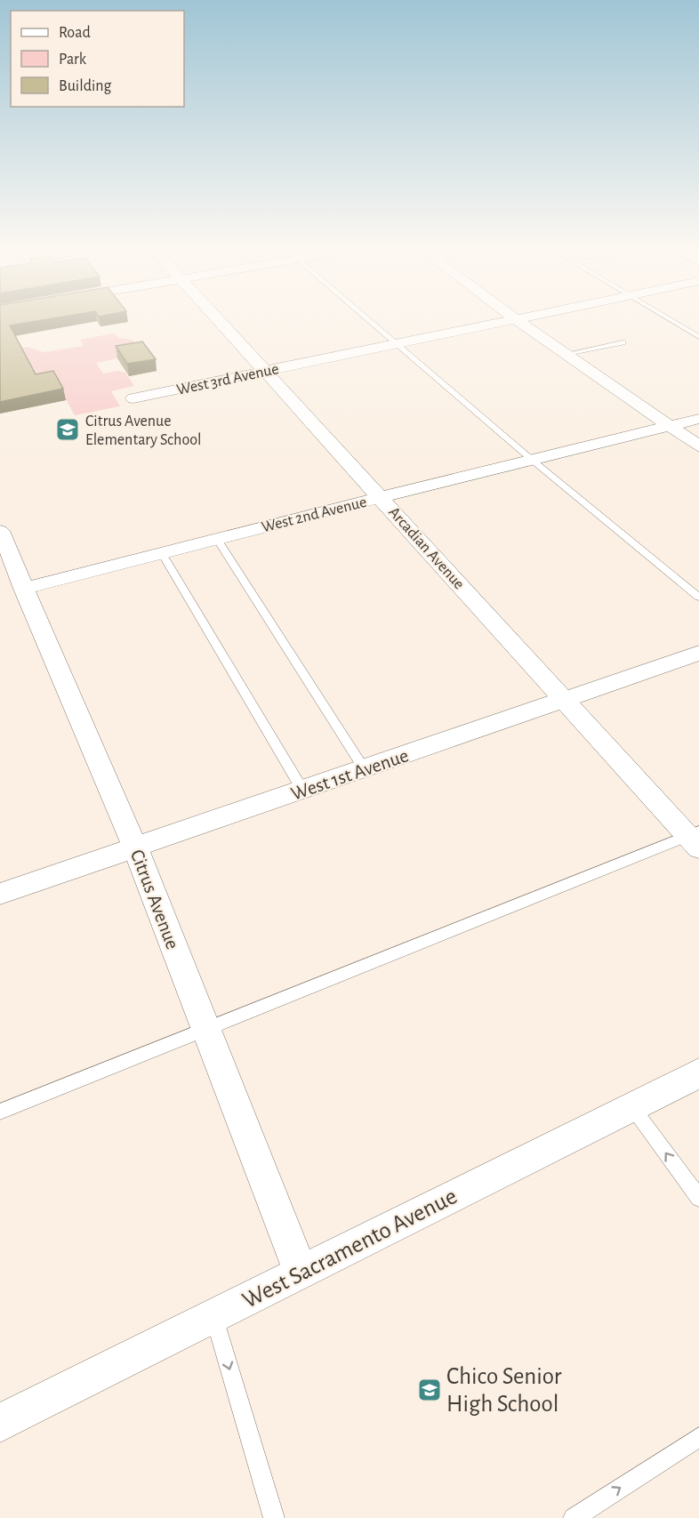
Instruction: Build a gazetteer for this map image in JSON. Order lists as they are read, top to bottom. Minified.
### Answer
{"streets":{"street":["West 3rd Avenue","West 2nd Avenue","Arcadian Avenue","West 1st Avenue","Citrus Avenue","West Sacramento Avenue"]},"crossings":[["West 3rd Avenue","Arcadian Avenue"],["West 2nd Avenue","Arcadian Avenue"],["West 2nd Avenue","Citrus Avenue"],["Arcadian Avenue","West 1st Avenue"],["West 1st Avenue","Citrus Avenue"],["Citrus Avenue","West Sacramento Avenue"]],"places":{"school or university":["Citrus Avenue Elementary School","Chico Senior High School"]},"legend":["Road","Park","Building"]}
